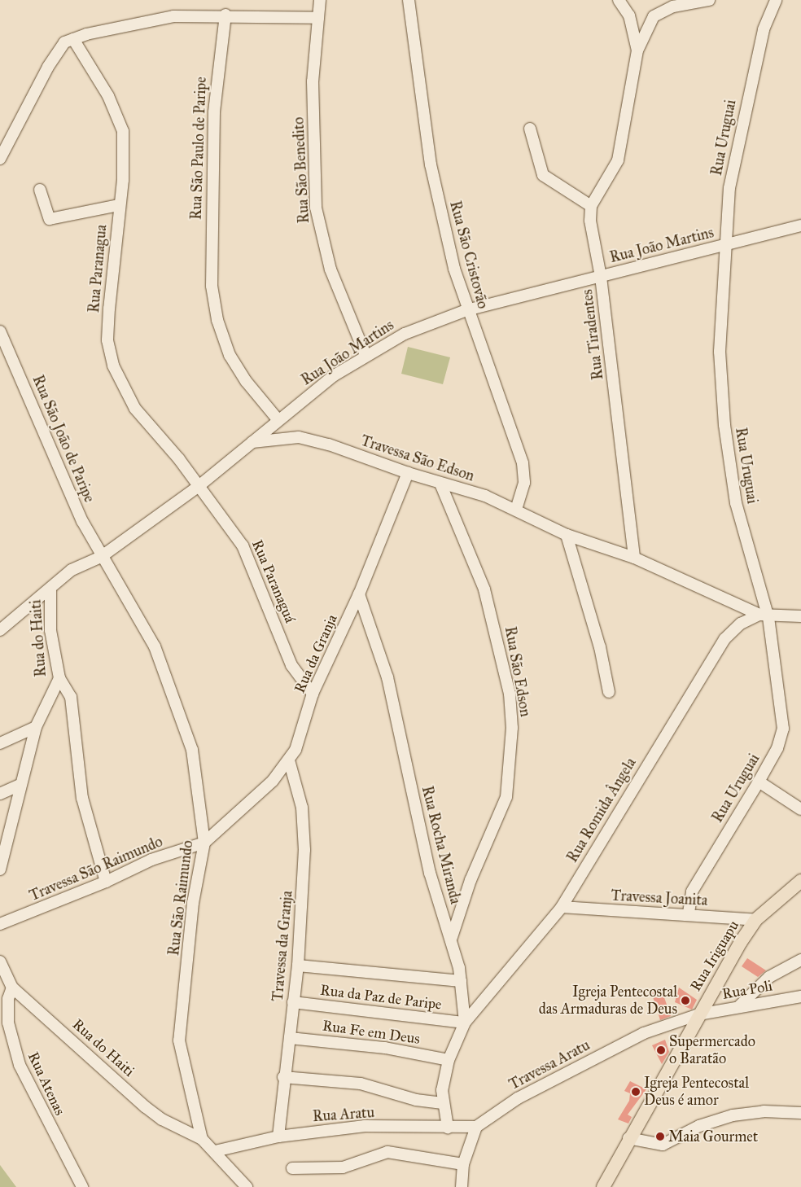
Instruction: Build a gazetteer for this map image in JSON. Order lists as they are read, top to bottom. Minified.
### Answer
{"streets":{"main road":["Rua Iriguapu"],"street":["Rua Uruguai","Rua São Paulo de Paripe","Rua São Benedito","Rua João Martins","Rua São Cristovão","Rua Paranagua","Rua Tiradentes","Rua São João de Paripe","Travessa São Edson","Rua Paranaguá","Rua do Haiti","Rua da Granja","Rua São Edson","Rua Romida Ângela","Rua Rocha Miranda","Travessa São Raimundo","Rua São Raimundo","Travessa Joanita","Travessa da Granja","Rua Poli","Rua da Paz de Paripe","Rua Fe em Deus","Travessa Aratu","Rua Atenas","Rua Aratu"]},"crossings":[["Rua Uruguai","Rua João Martins"],["Rua Uruguai","Travessa São Edson"],["Rua Uruguai","Rua Romida Ângela"],["Rua Uruguai","Travessa Joanita"],["Rua São Paulo de Paripe","Rua João Martins"],["Rua São Benedito","Rua João Martins"],["Rua João Martins","Rua São Cristovão"],["Rua João Martins","Rua Paranagua"],["Rua João Martins","Rua Tiradentes"],["Rua João Martins","Rua São João de Paripe"],["Rua João Martins","Travessa São Edson"],["Rua João Martins","Rua Paranaguá"],["Rua João Martins","Rua do Haiti"],["Rua João Martins","Rua São Raimundo"],["Rua São Cristovão","Travessa São Edson"],["Rua Paranagua","Rua Paranaguá"],["Rua Tiradentes","Travessa São Edson"],["Rua São João de Paripe","Rua São Raimundo"],["Travessa São Edson","Rua da Granja"],["Travessa São Edson","Rua São Edson"],["Travessa São Edson","Rua Romida Ângela"],["Rua Paranaguá","Rua da Granja"],["Rua do Haiti","Rua São Raimundo"],["Rua do Haiti","Rua Atenas"],["Rua do Haiti","Rua Aratu"],["Rua da Granja","Rua Rocha Miranda"],["Rua da Granja","Travessa São Raimundo"],["Rua da Granja","Rua São Raimundo"],["Rua da Granja","Travessa da Granja"],["Rua São Edson","Rua Rocha Miranda"],["Rua Romida Ângela","Rua Rocha Miranda"],["Rua Romida Ângela","Travessa Joanita"],["Rua Romida Ângela","Rua da Paz de Paripe"],["Rua Rocha Miranda","Rua da Paz de Paripe"],["Rua Rocha Miranda","Rua Fe em Deus"],["Rua Rocha Miranda","Rua Aratu"],["Travessa São Raimundo","Rua São Raimundo"],["Travessa Joanita","Rua Iriguapu"],["Travessa da Granja","Rua da Paz de Paripe"],["Travessa da Granja","Rua Fe em Deus"],["Travessa da Granja","Rua Aratu"],["Rua Iriguapu","Rua Poli"],["Rua Iriguapu","Travessa Aratu"],["Rua Poli","Travessa Aratu"],["Travessa Aratu","Rua Aratu"]],"places":["Igreja Pentecostal das Armaduras de Deus","Supermercado o Baratão","Igreja Pentecostal Deus é amor","Maia Gourmet"]}
